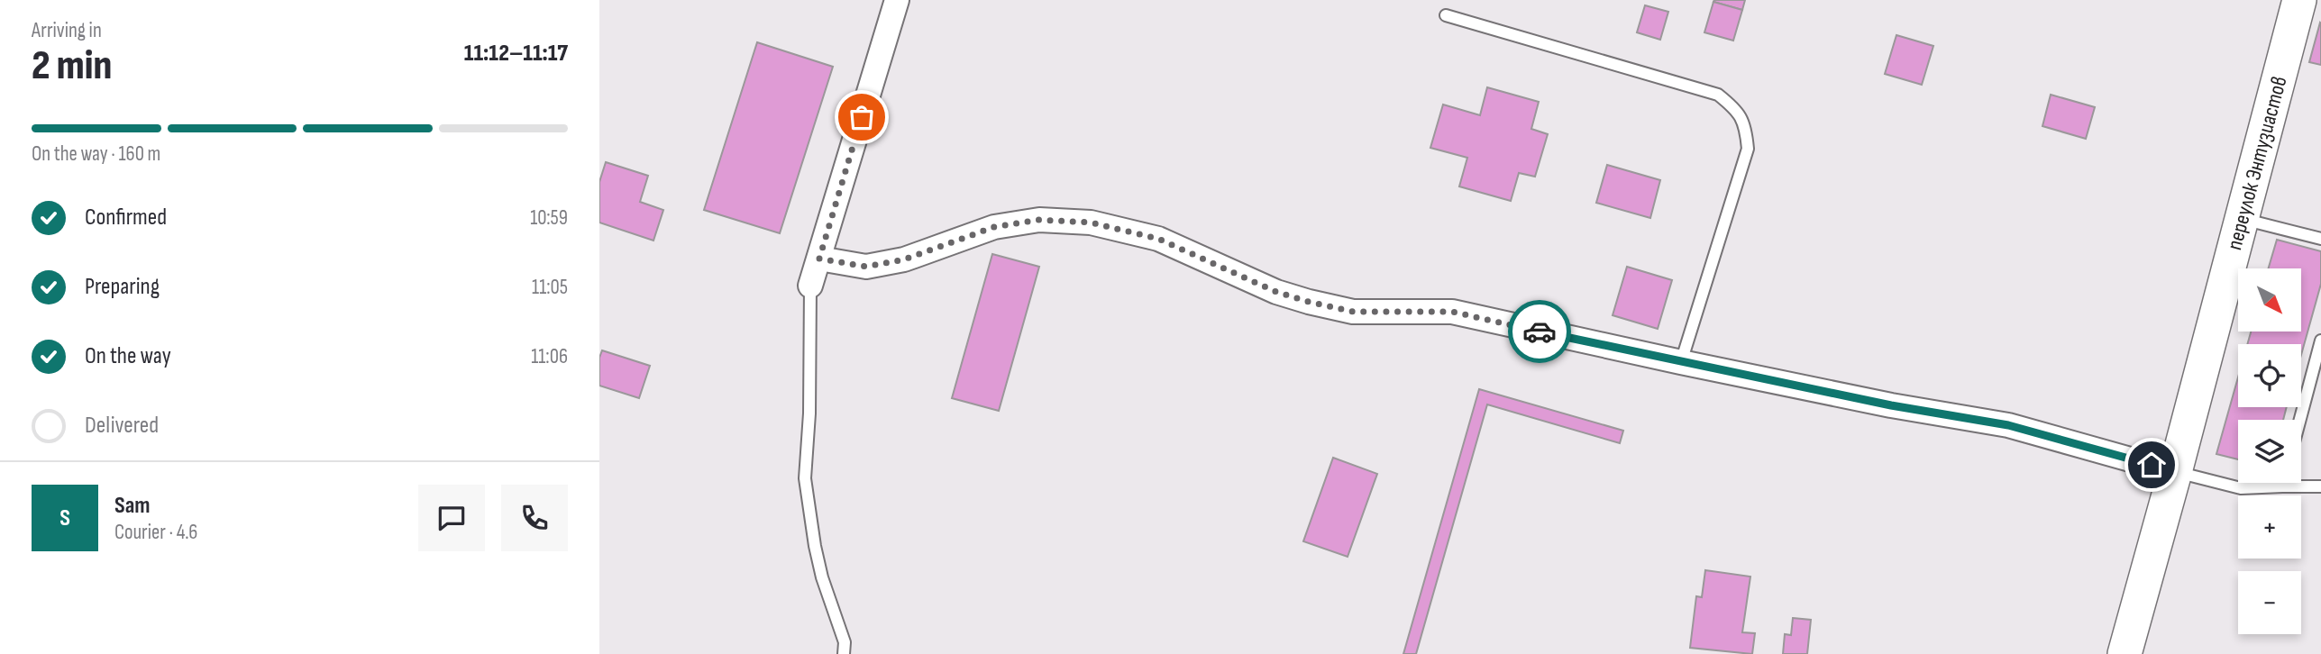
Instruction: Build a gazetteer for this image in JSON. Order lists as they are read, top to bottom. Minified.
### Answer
{"streets":{"main road":["переулок Энтузиастов"]},"north":"bottom right","page":{"heading":["2 min","Arriving in","11:12–11:17"],"panel":["Sam","Courier · 4.6"],"bar":"On the way · 160 m","list":[["Confirmed","10:59"],["Preparing","11:05"],["On the way","11:06"],"Delivered"],"map_buttons":["+","−"],"round":"S"}}
